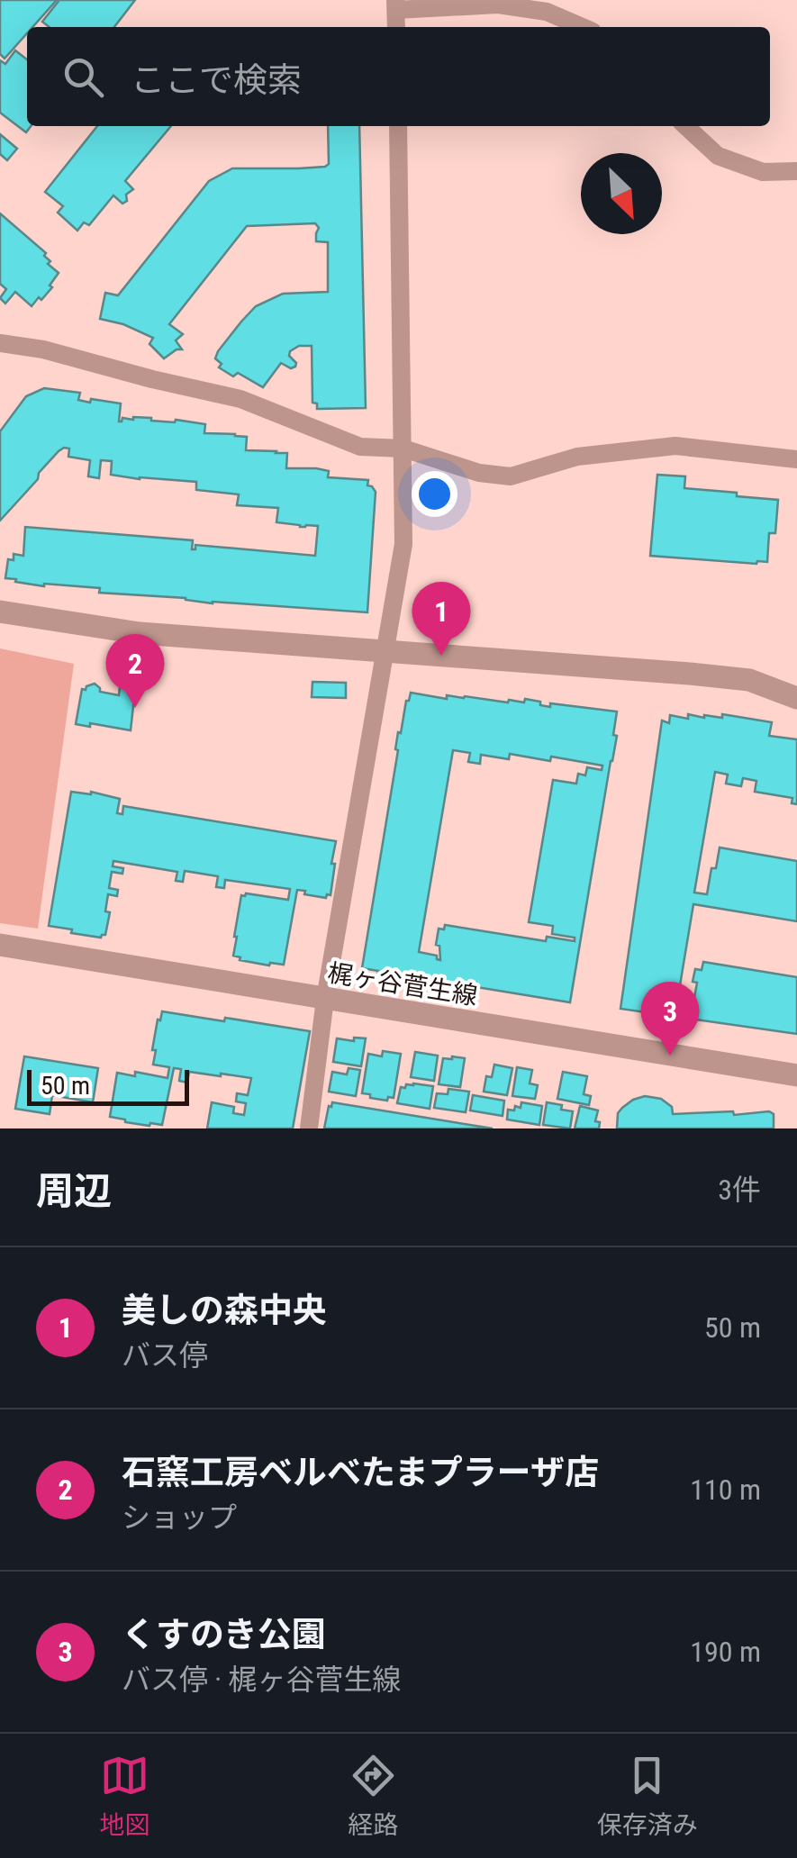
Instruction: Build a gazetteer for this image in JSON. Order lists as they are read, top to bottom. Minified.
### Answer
{"streets":{"street":["梶ヶ谷菅生線"]},"scale_bar":"50 m","north":"bottom right","page":{"search":"ここで検索","pins":["1","2","3"],"scale":"50 m","heading":["周辺","3件"],"list":[{"mark":"1","name":"美しの森中央","note":"バス停","value":"50 m"},{"mark":"2","name":"石窯工房ベルベたまプラーザ店","note":"ショップ","value":"110 m"},{"mark":"3","name":"くすのき公園","note":"バス停 · 梶ヶ谷菅生線","value":"190 m"}],"nav":["地図","経路","保存済み"]}}
